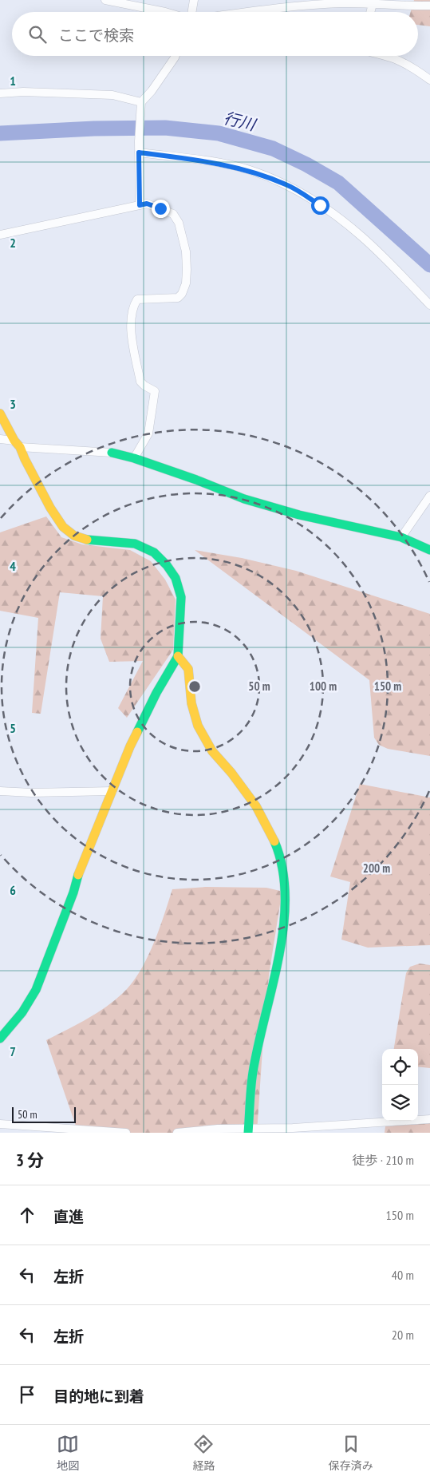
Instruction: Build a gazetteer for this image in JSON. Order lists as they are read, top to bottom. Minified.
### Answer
{"water":["行川"],"scale_bar":"50 m","page":{"search":"ここで検索","scale":"50 m","heading":["3 分","徒歩 · 210 m"],"list":[["直進","150 m"],["左折","40 m"],["左折","20 m"],"目的地に到着"],"nav":["地図","経路","保存済み"]},"grid":{"rows":["1","2","3","4","5","6","7"]},"rings":["50 m","100 m","150 m","200 m"]}
